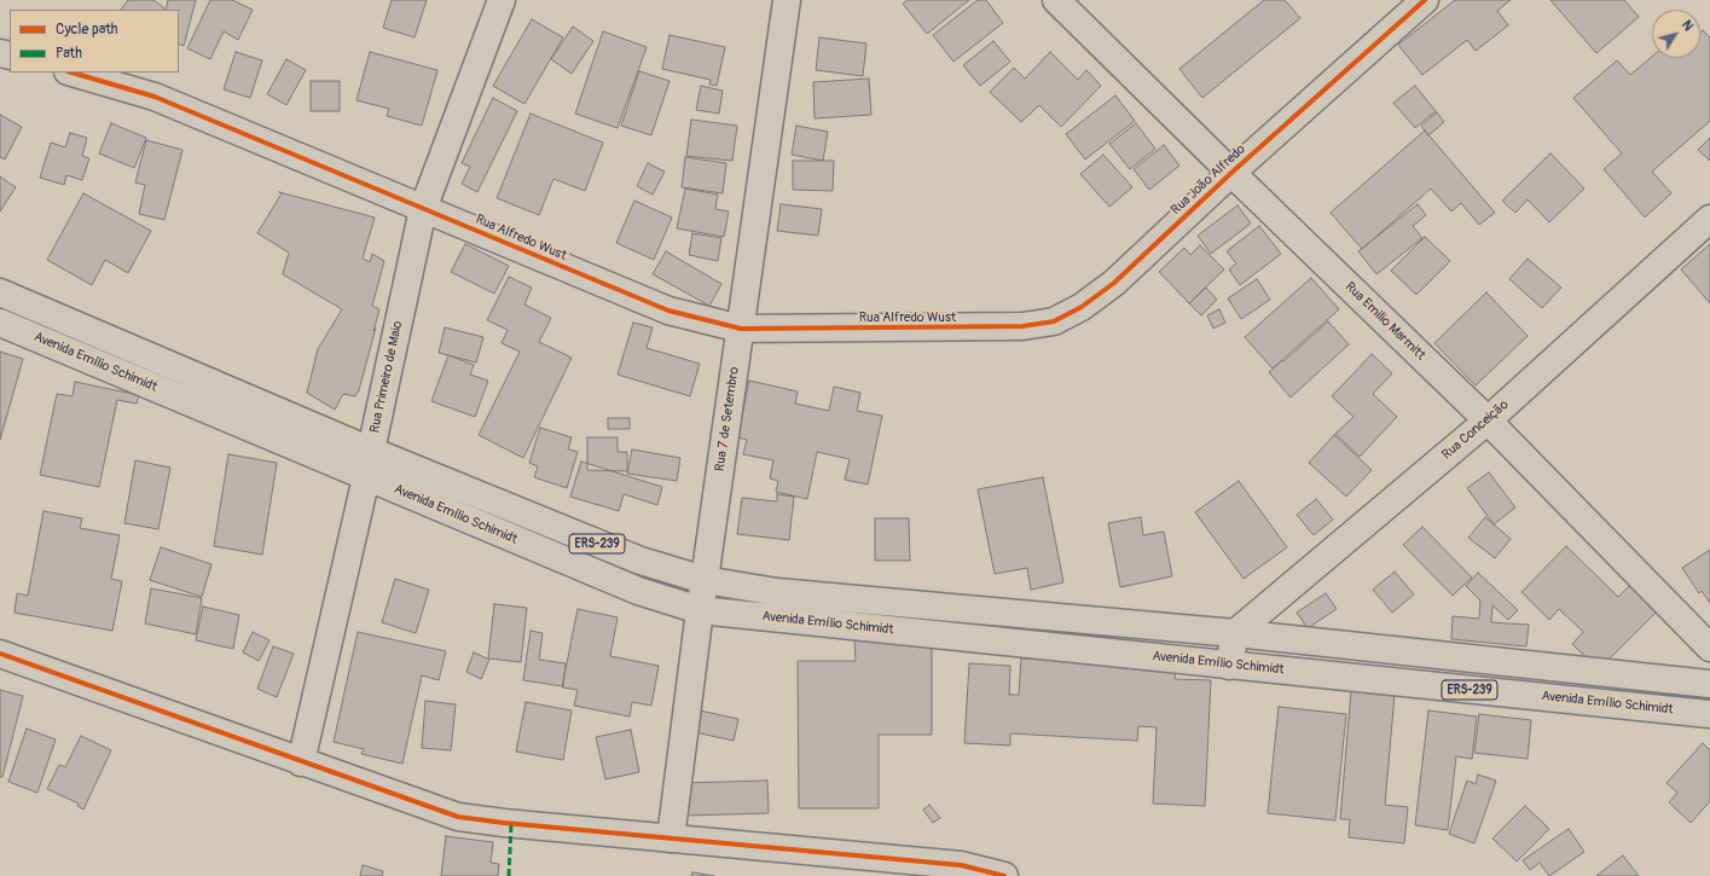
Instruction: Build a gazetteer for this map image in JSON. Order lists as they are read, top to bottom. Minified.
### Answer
{"streets":{"street":["Rua João Alfredo","Rua Alfredo Wust","Rua Emilio Marmitt","Avenida Emílio Schimidt","Rua Primeiro de Maio","Rua 7 de Setembro","Rua Conceição","ERS-239"]},"crossings":[["Rua João Alfredo","Rua Alfredo Wust"],["Rua João Alfredo","Rua Emilio Marmitt"],["Rua Alfredo Wust","Rua Primeiro de Maio"],["Rua Alfredo Wust","Rua 7 de Setembro"],["Rua Emilio Marmitt","Rua Conceição"],["Avenida Emílio Schimidt","Rua Primeiro de Maio"],["Avenida Emílio Schimidt","Rua 7 de Setembro"],["Avenida Emílio Schimidt","Rua Conceição"]],"legend":["Cycle path","Path"],"north":"top right"}
